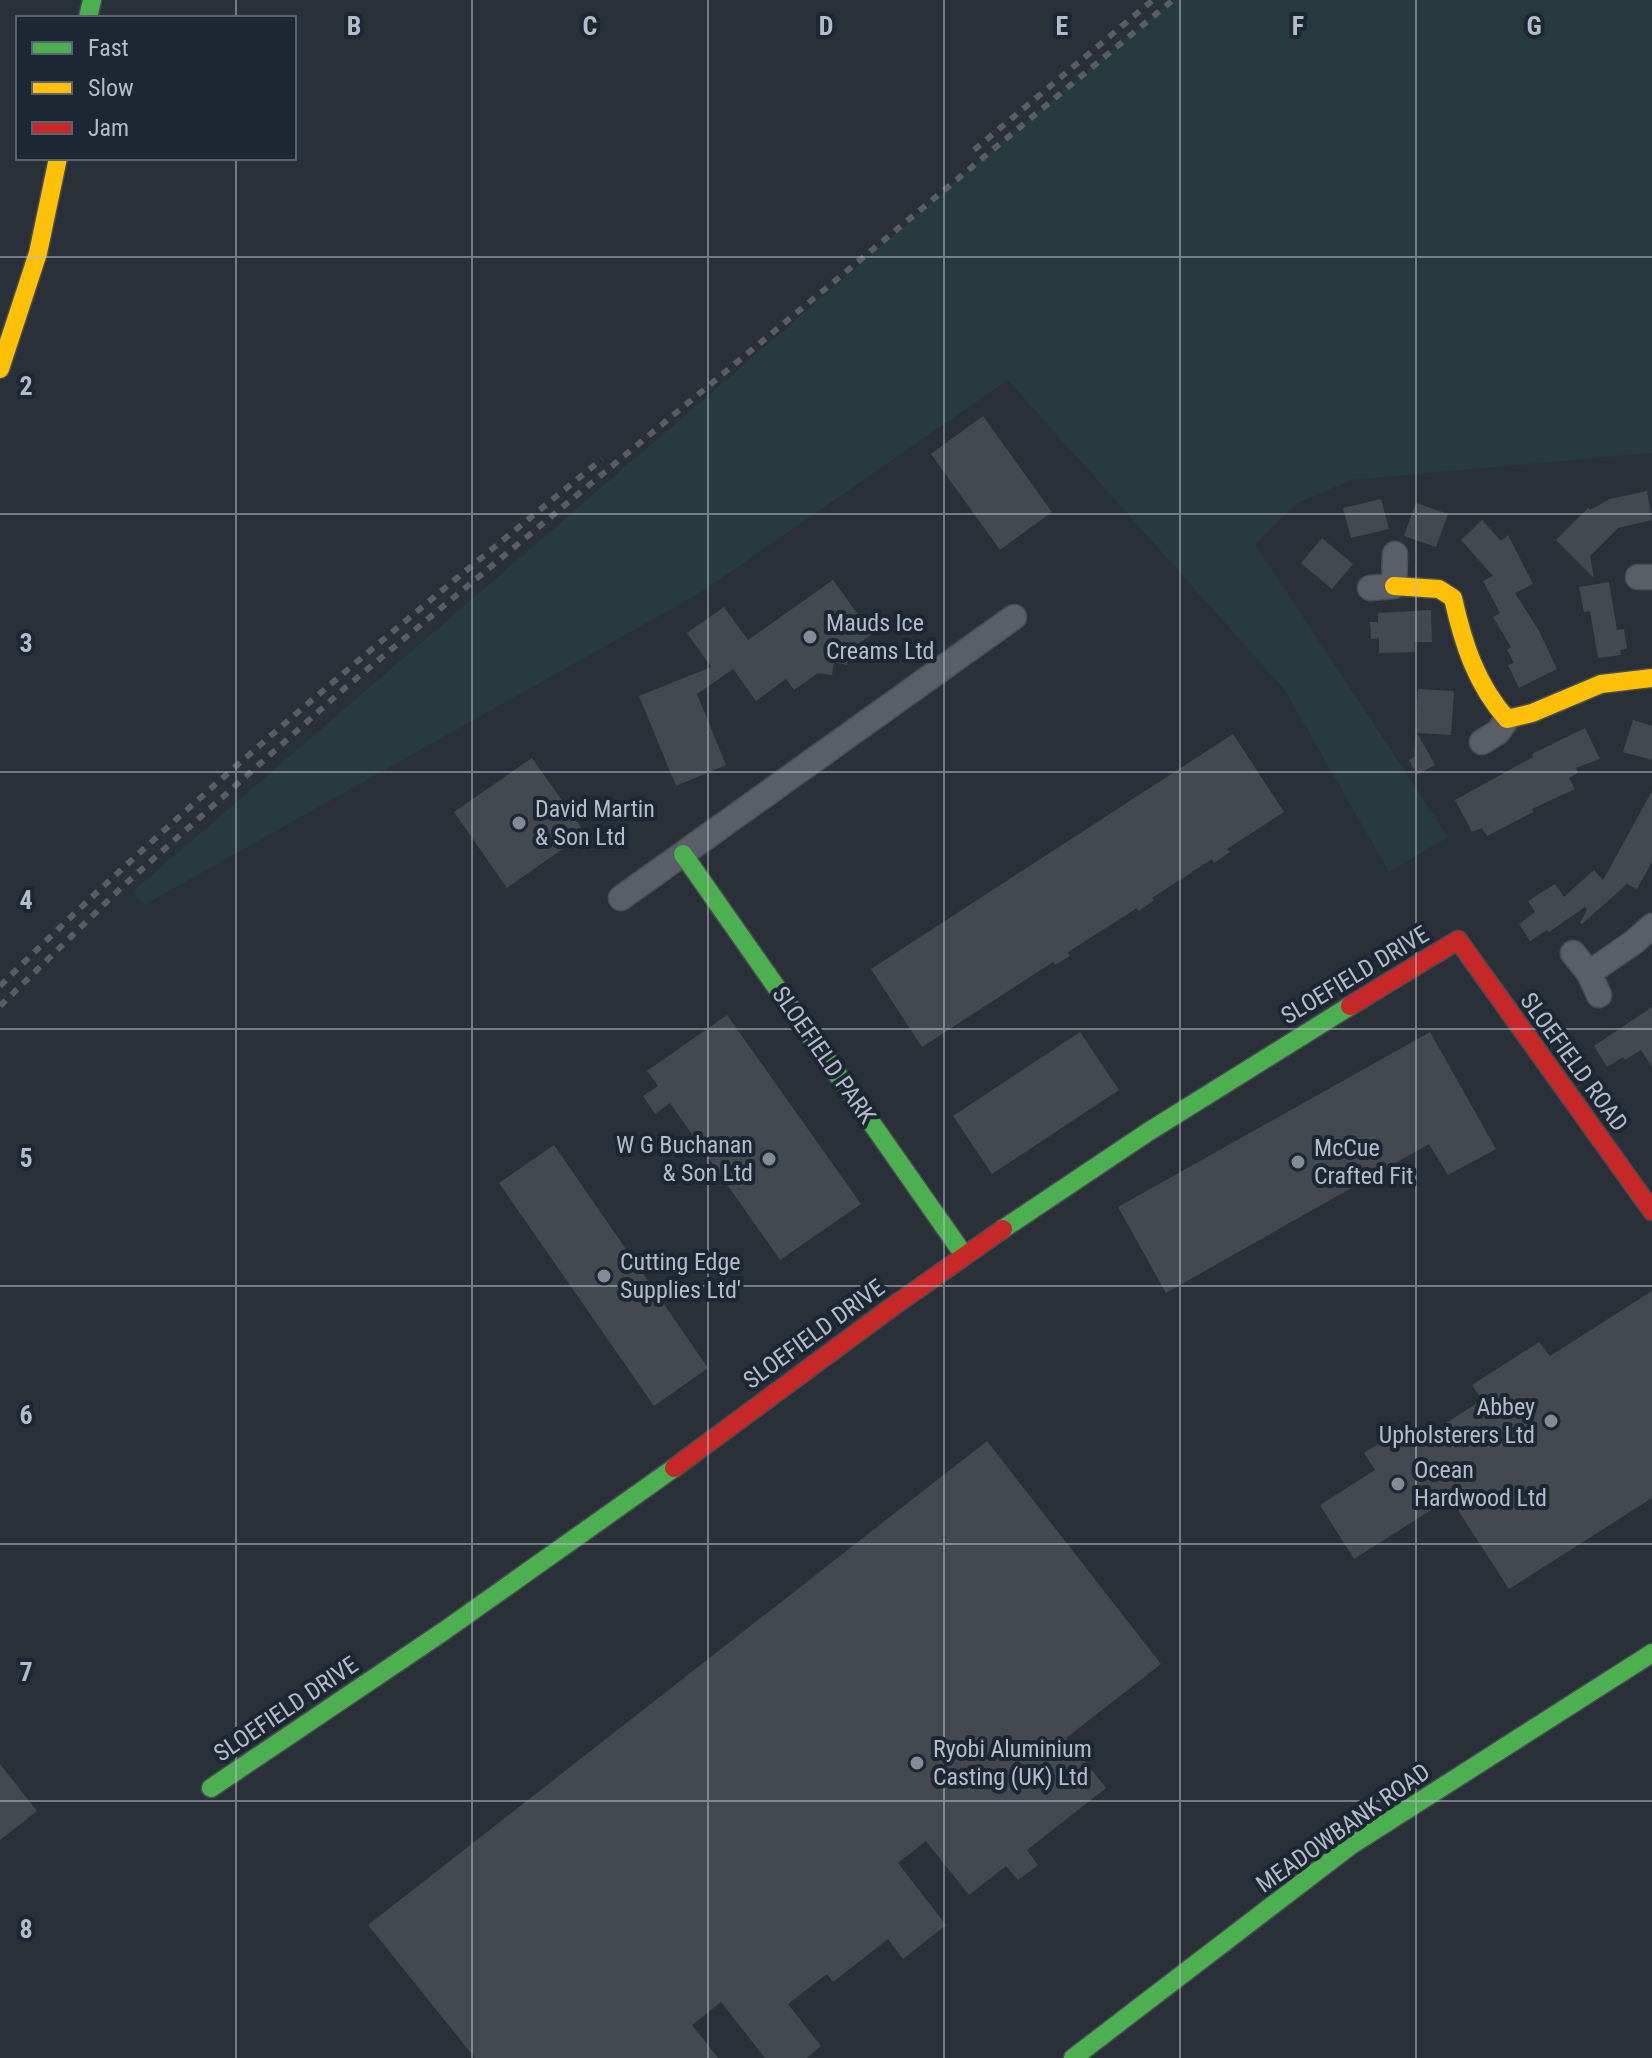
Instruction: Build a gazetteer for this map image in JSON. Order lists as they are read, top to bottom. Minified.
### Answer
{"streets":{"street":["SLOEFIELD DRIVE","SLOEFIELD PARK","SLOEFIELD ROAD","MEADOWBANK ROAD"]},"crossings":[["SLOEFIELD DRIVE","SLOEFIELD PARK"],["SLOEFIELD DRIVE","SLOEFIELD ROAD"]],"places":["Mauds Ice Creams Ltd","David Martin & Son Ltd","W G Buchanan & Son Ltd","McCue Crafted Fit","Cutting Edge Supplies Ltd'","Abbey Upholsterers Ltd","Ocean Hardwood Ltd","Ryobi Aluminium Casting (UK) Ltd"],"legend":["Fast","Slow","Jam"],"grid":{"columns":["B","C","D","E","F","G"],"rows":["2","3","4","5","6","7","8"]}}
